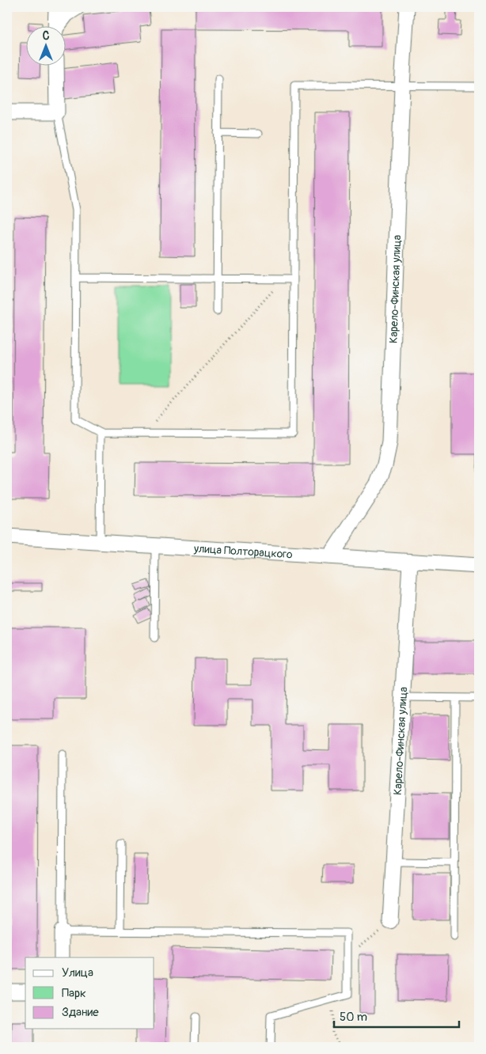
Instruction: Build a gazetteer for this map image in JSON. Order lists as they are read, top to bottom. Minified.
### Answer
{"streets":{"street":["Карело-Финская улица","улица Полторацкого"]},"crossings":[["Карело-Финская улица","улица Полторацкого"]],"legend":["Улица","Парк","Здание"],"scale_bar":"50 m","north":"top"}
